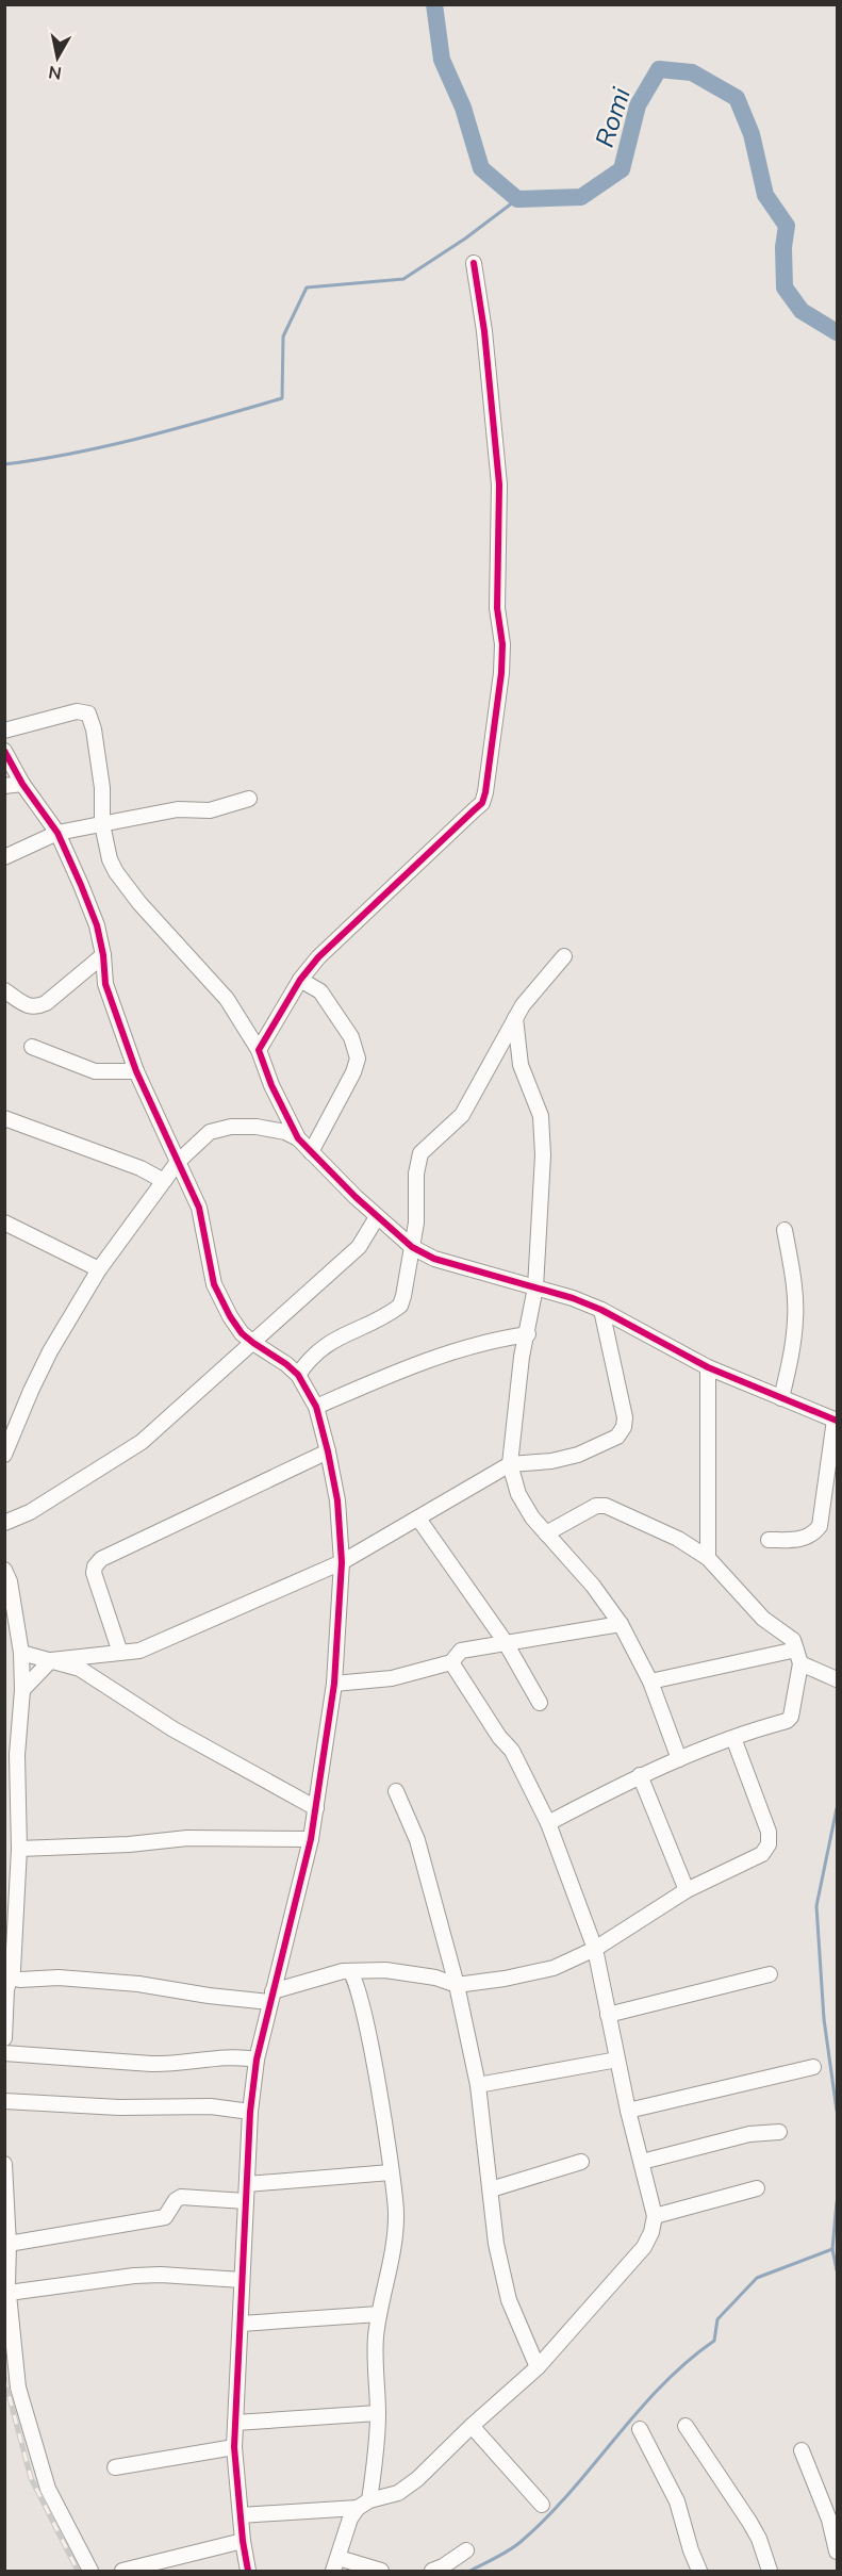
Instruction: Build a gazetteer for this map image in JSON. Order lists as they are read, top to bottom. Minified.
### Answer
{"water":["Romi"],"north":"bottom"}
